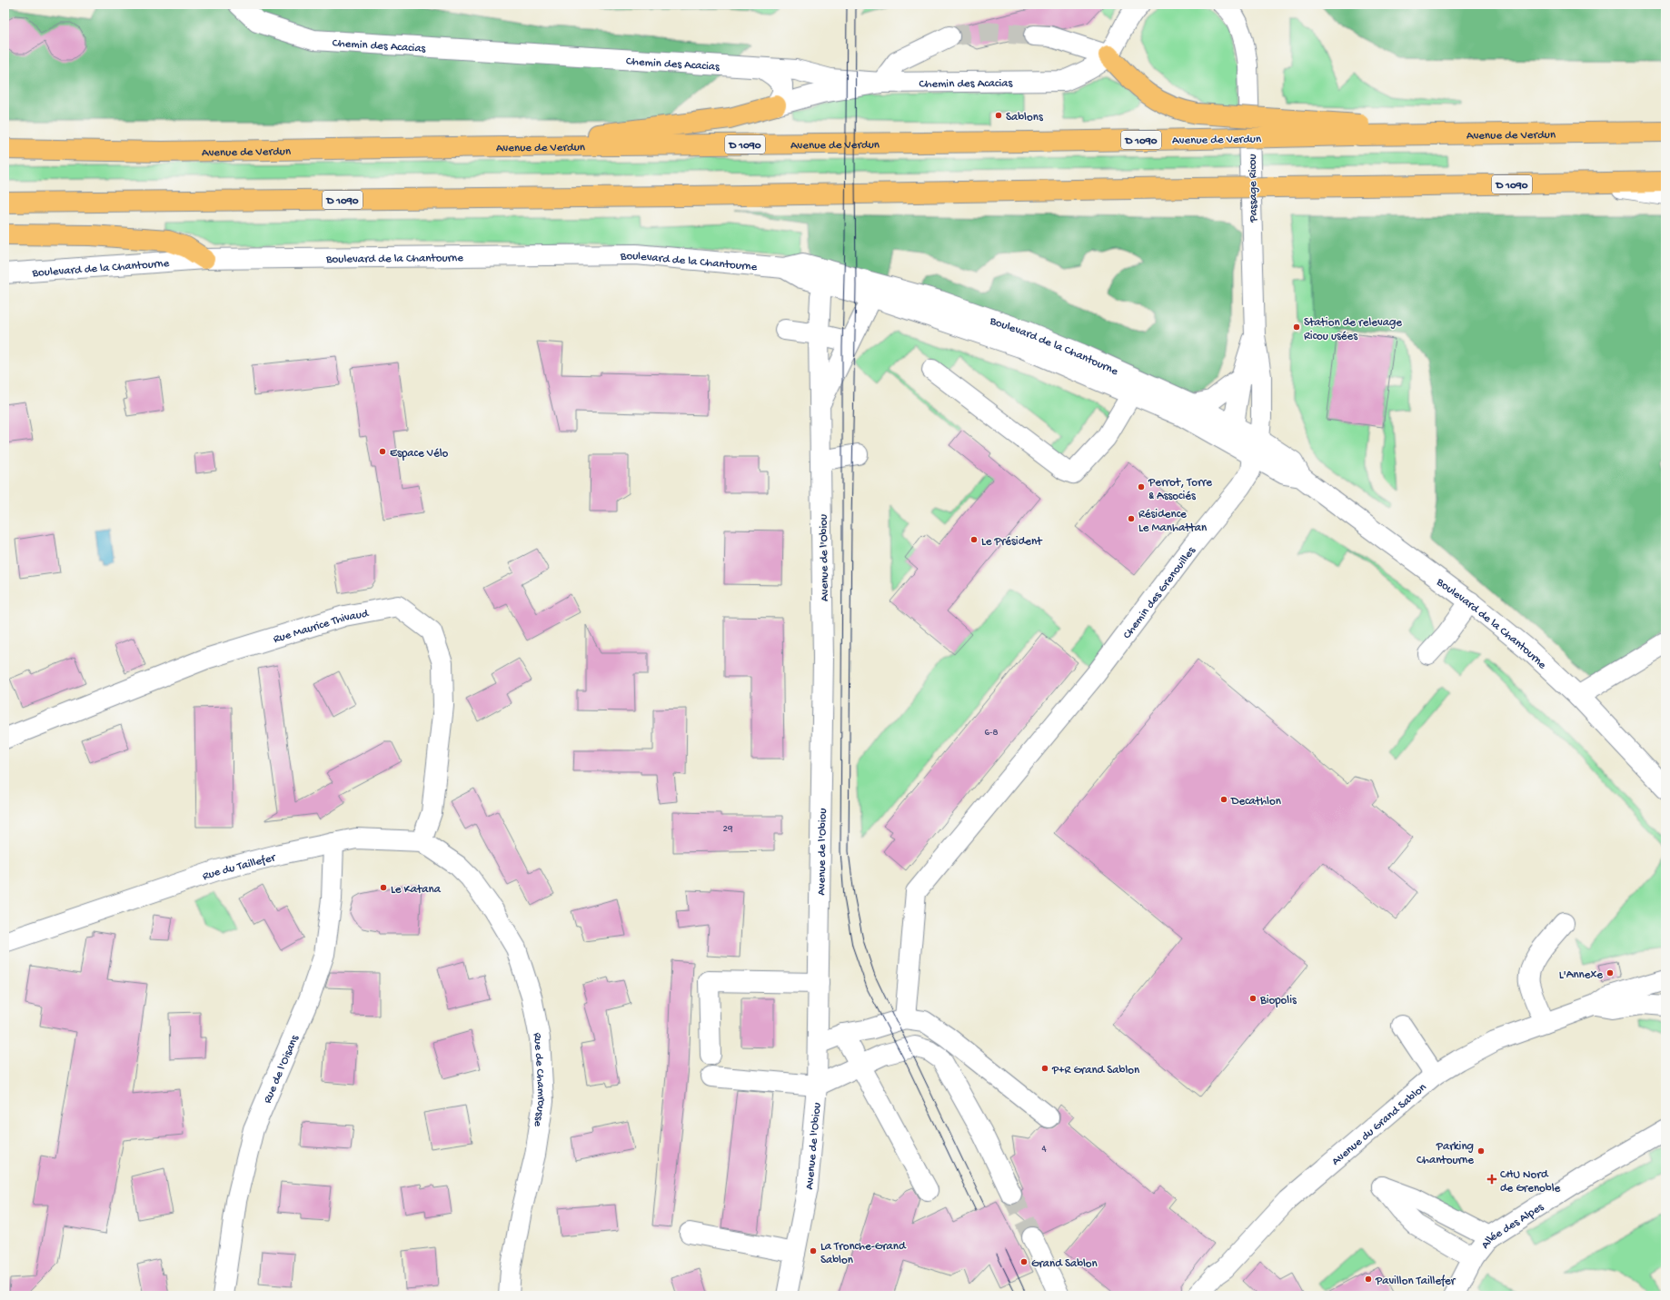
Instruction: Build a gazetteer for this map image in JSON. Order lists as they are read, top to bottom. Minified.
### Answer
{"streets":{"main road":["Avenue de Verdun","D 1090"],"street":["Chemin des Acacias","Passage Ricou","Boulevard de la Chantourne","Avenue de l'Obiou","Chemin des Grenouilles","Rue Maurice Thivaud","Rue du Taillefer","Rue de l'Oisans","Rue de Chamrousse","Avenue du Grand Sablon","Allée des Alpes"]},"crossings":[["Passage Ricou","Chemin des Grenouilles"],["Boulevard de la Chantourne","Avenue de l'Obiou"],["Boulevard de la Chantourne","Chemin des Grenouilles"],["Rue Maurice Thivaud","Rue du Taillefer"],["Rue Maurice Thivaud","Rue de Chamrousse"],["Rue du Taillefer","Rue de l'Oisans"],["Rue du Taillefer","Rue de Chamrousse"]],"places":{"other":["Sablons","Station de relevage Ricou usées","Espace Vélo","Perrot, Torre & Associés","Résidence Le Manhattan","Le Président","Decathlon","Le Katana","L'Annexe","Biopolis","P+R Grand Sablon","Parking Chantourne","La Tronche-Grand Sablon","Grand Sablon","Pavillon Taillefer"],"health":["CHU Nord de Grenoble"]},"house_numbers":["6-8","29","4"]}
